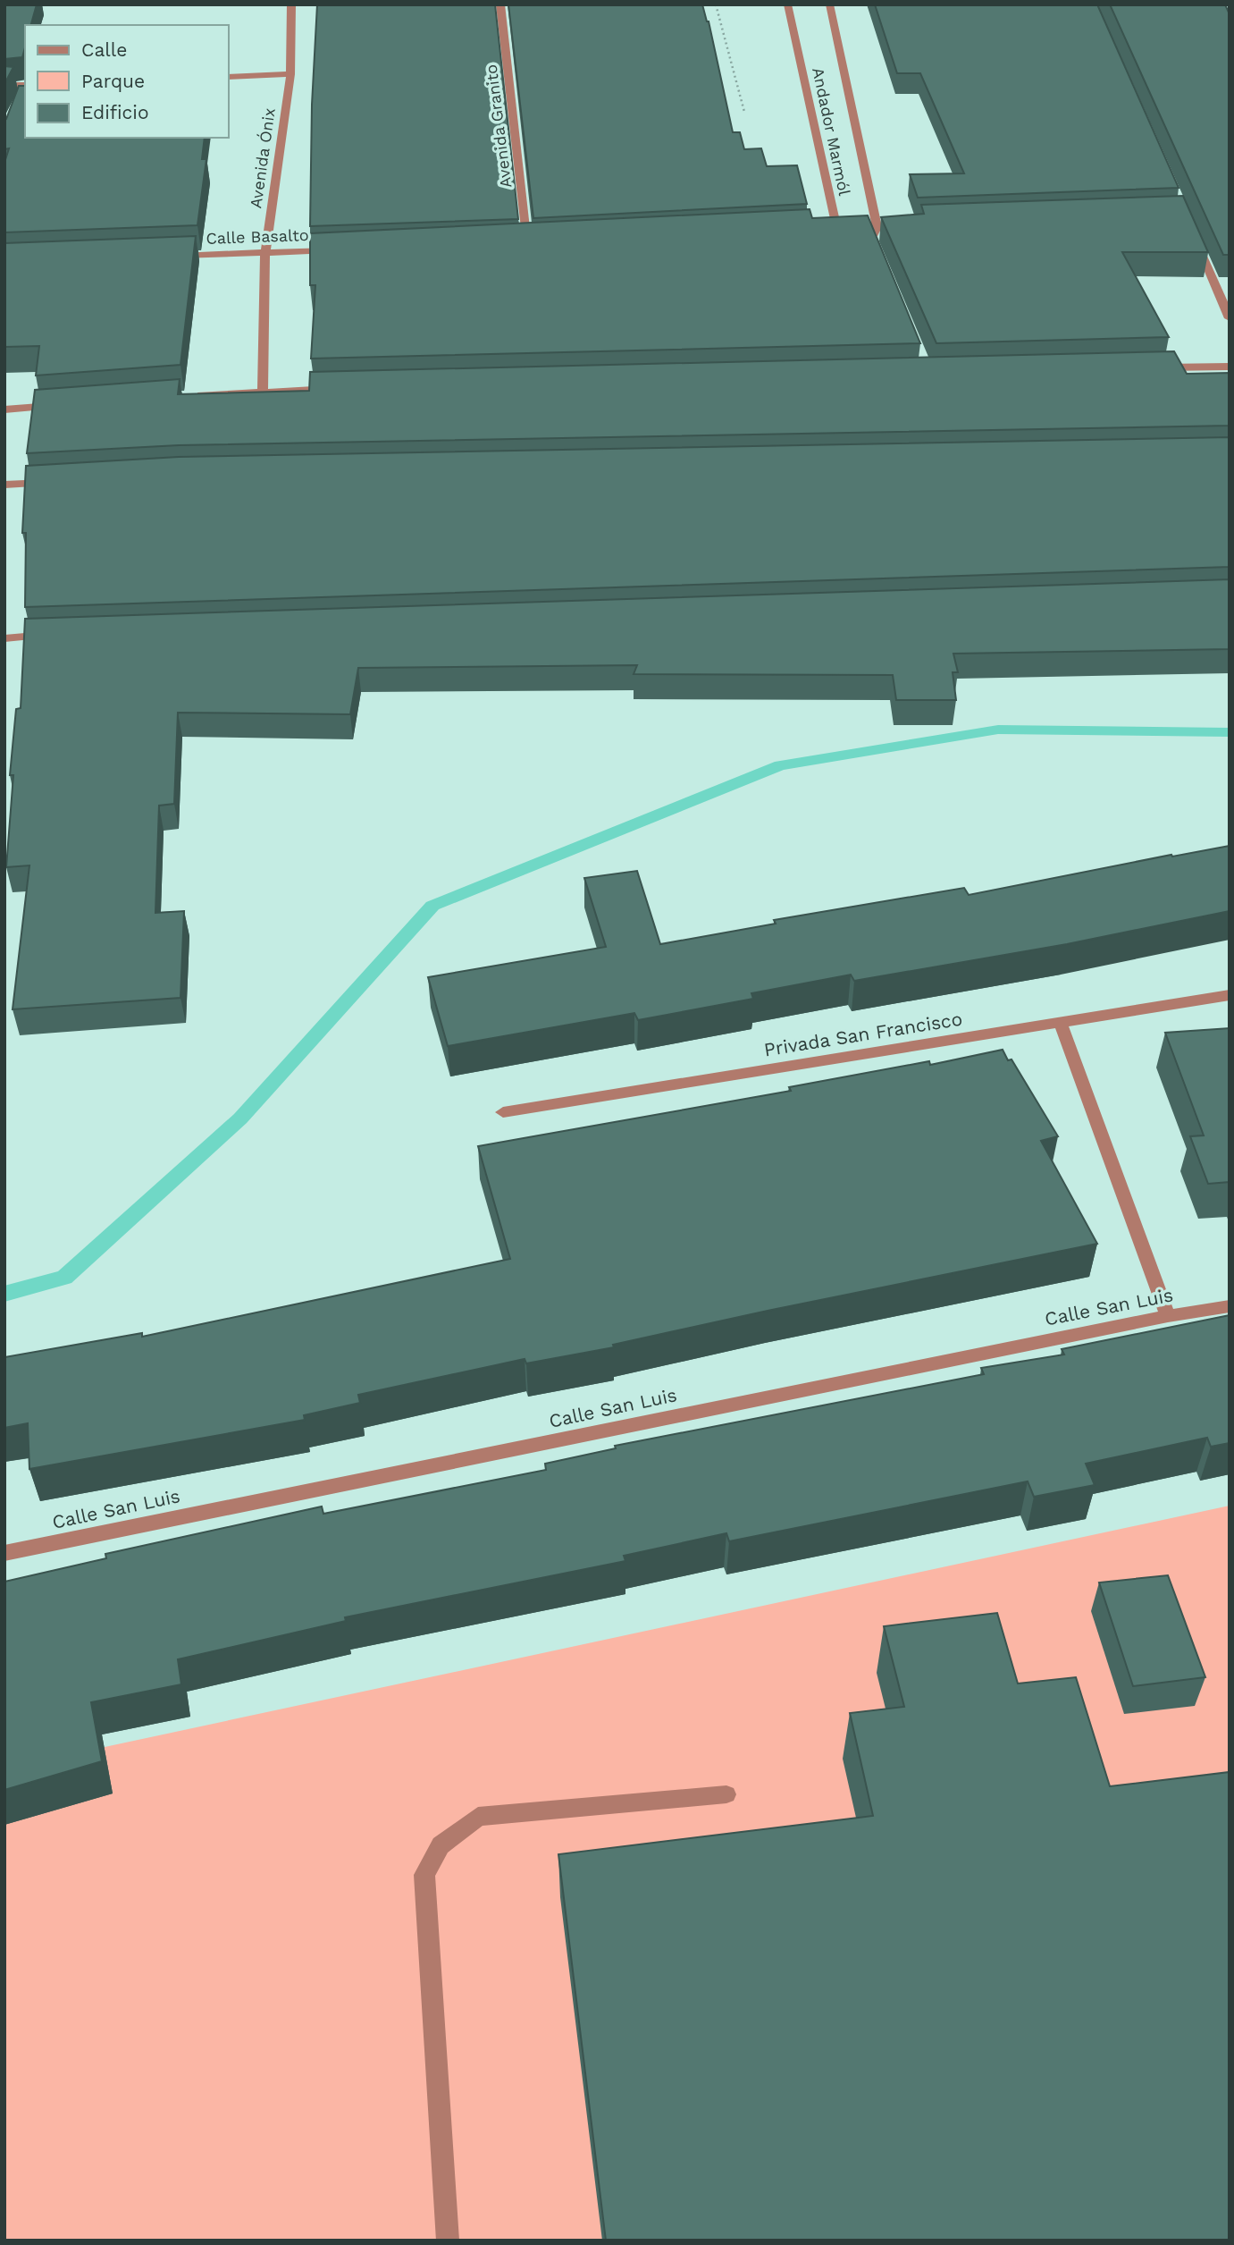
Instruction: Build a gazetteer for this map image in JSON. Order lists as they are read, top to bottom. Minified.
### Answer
{"streets":{"street":["Avenida Granito","Andador Marmól","Avenida Ónix","Calle Basalto","Privada San Francisco","Calle San Luis"]},"crossings":[["Avenida Ónix","Calle Basalto"]],"legend":["Calle","Parque","Edificio"]}
